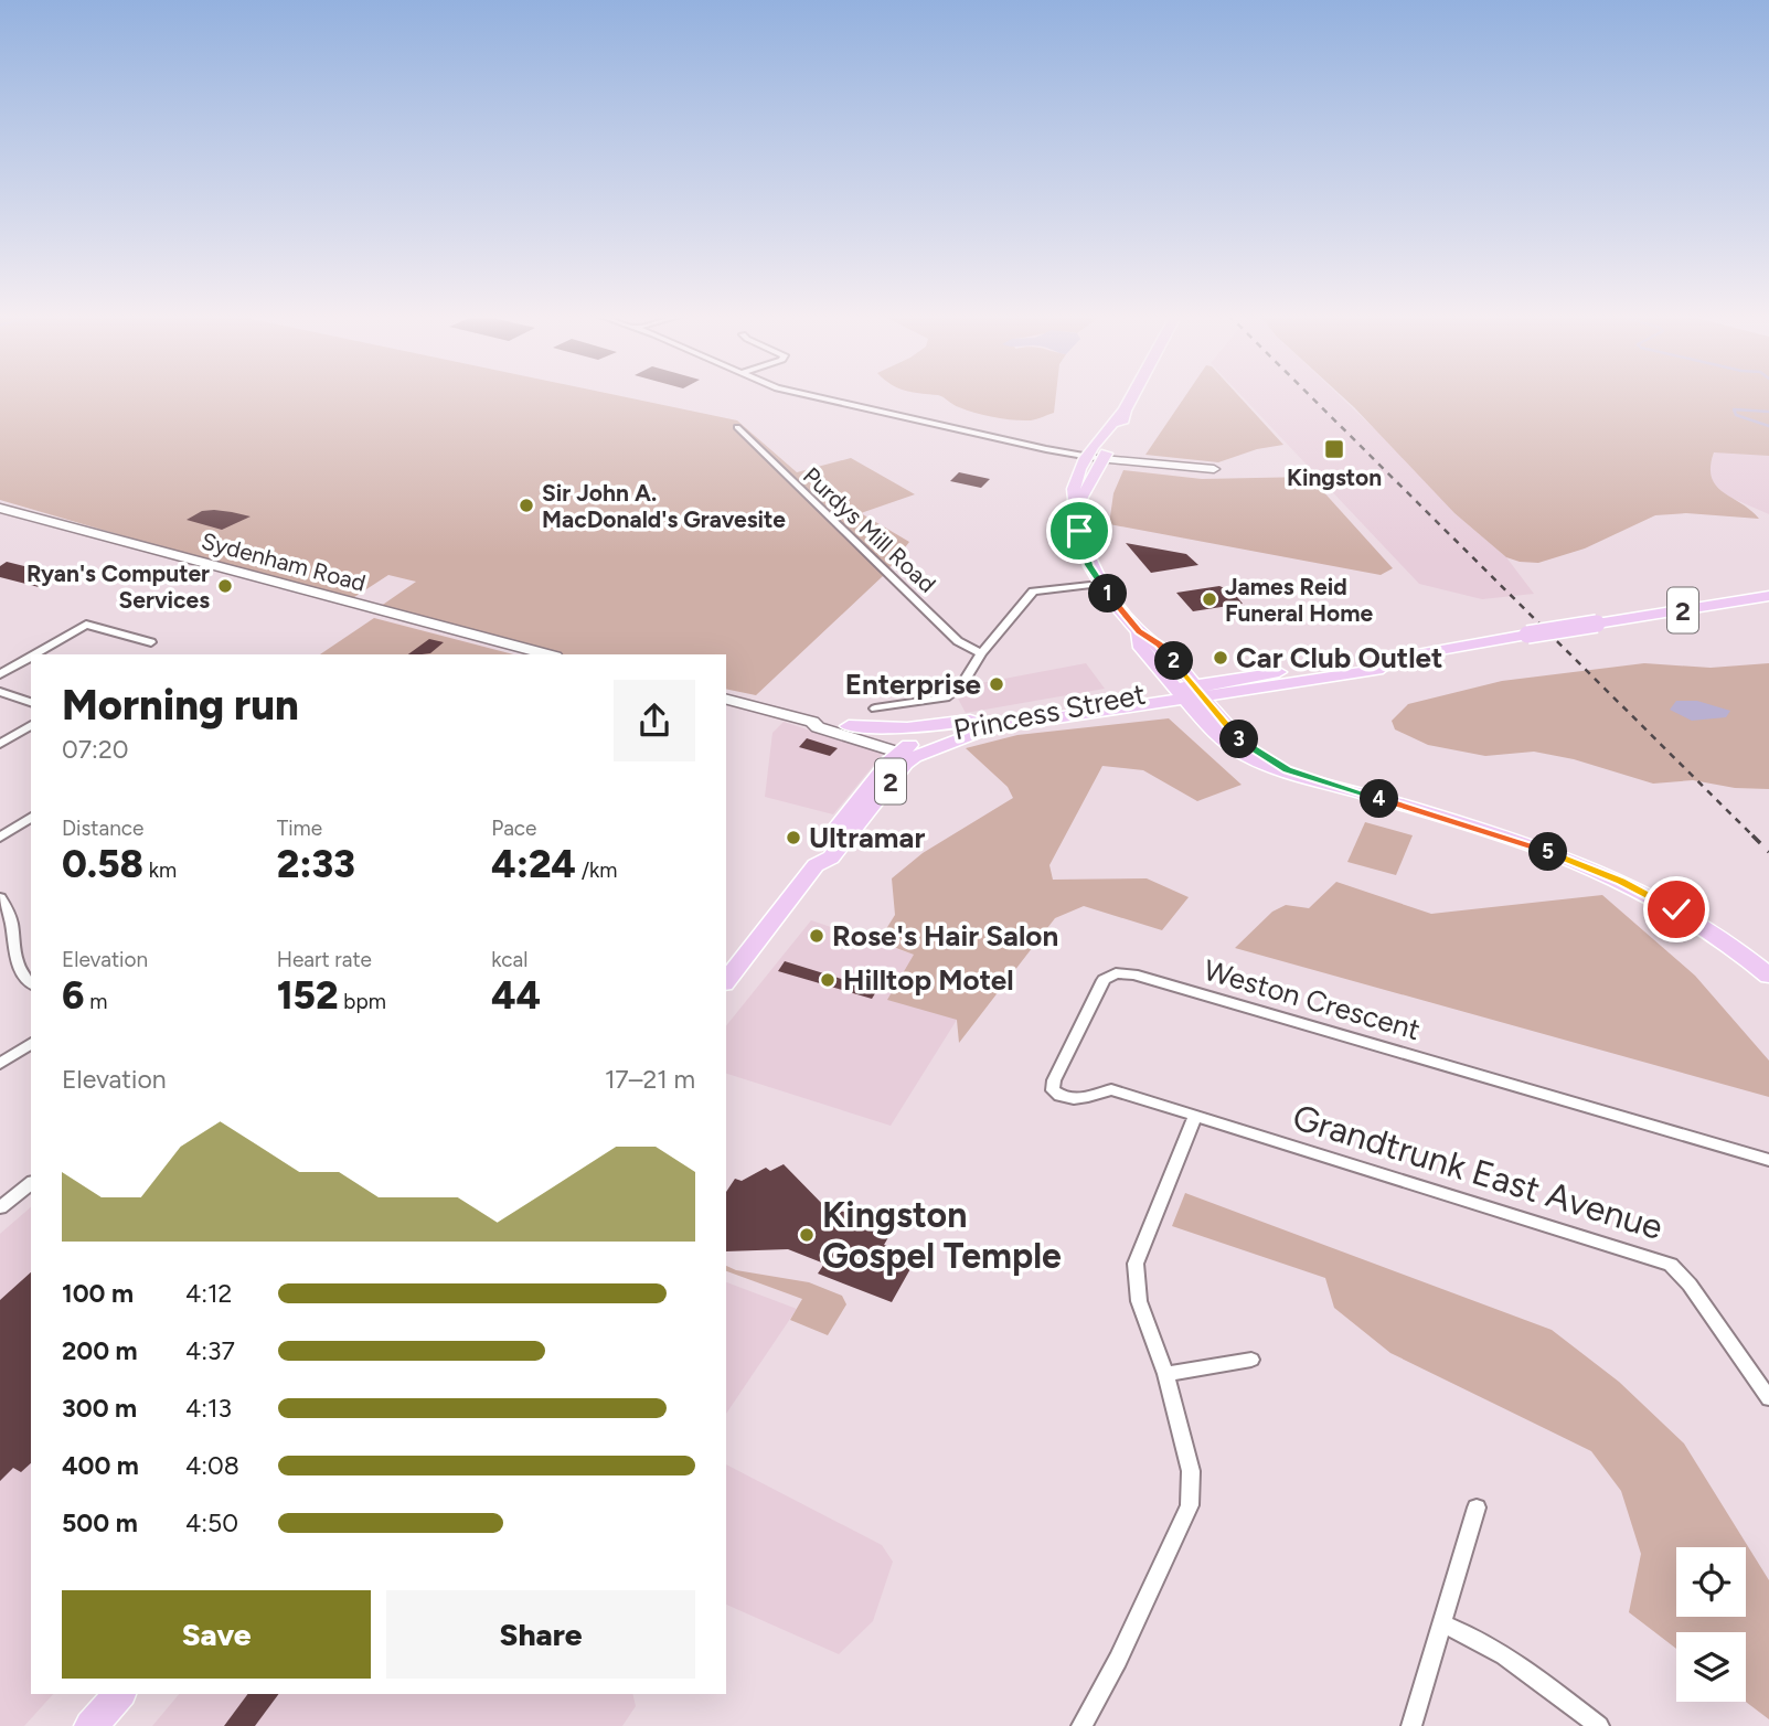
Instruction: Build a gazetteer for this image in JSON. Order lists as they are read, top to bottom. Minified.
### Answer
{"streets":{"main road":["Sydenham Road","2","Princess Street"],"street":["Purdys Mill Road","Weston Crescent","Grandtrunk East Avenue"]},"crossings":[["Weston Crescent","Grandtrunk East Avenue"]],"places":{"transit":["Kingston"],"other":["Sir John A. MacDonald's Gravesite","Ryan's Computer Services","James Reid Funeral Home","Car Club Outlet","Enterprise","Ultramar","Rose's Hair Salon","Hilltop Motel","Kingston Gospel Temple"]},"page":{"pins":["1","2","3","4","5"],"heading":["Morning run","07:20"],"stats":[["Distance","0.58 km"],["Time","2:33"],["Pace","4:24 /km"],["Elevation","6 m"],["Heart rate","152 bpm"],["kcal","44"]],"chart":["Elevation","17–21 m"],"list":[{"name":"100 m","note":"4:12"},{"name":"200 m","note":"4:37"},{"name":"300 m","note":"4:13"},{"name":"400 m","note":"4:08"},{"name":"500 m","note":"4:50"}],"buttons":["Save","Share"]}}
